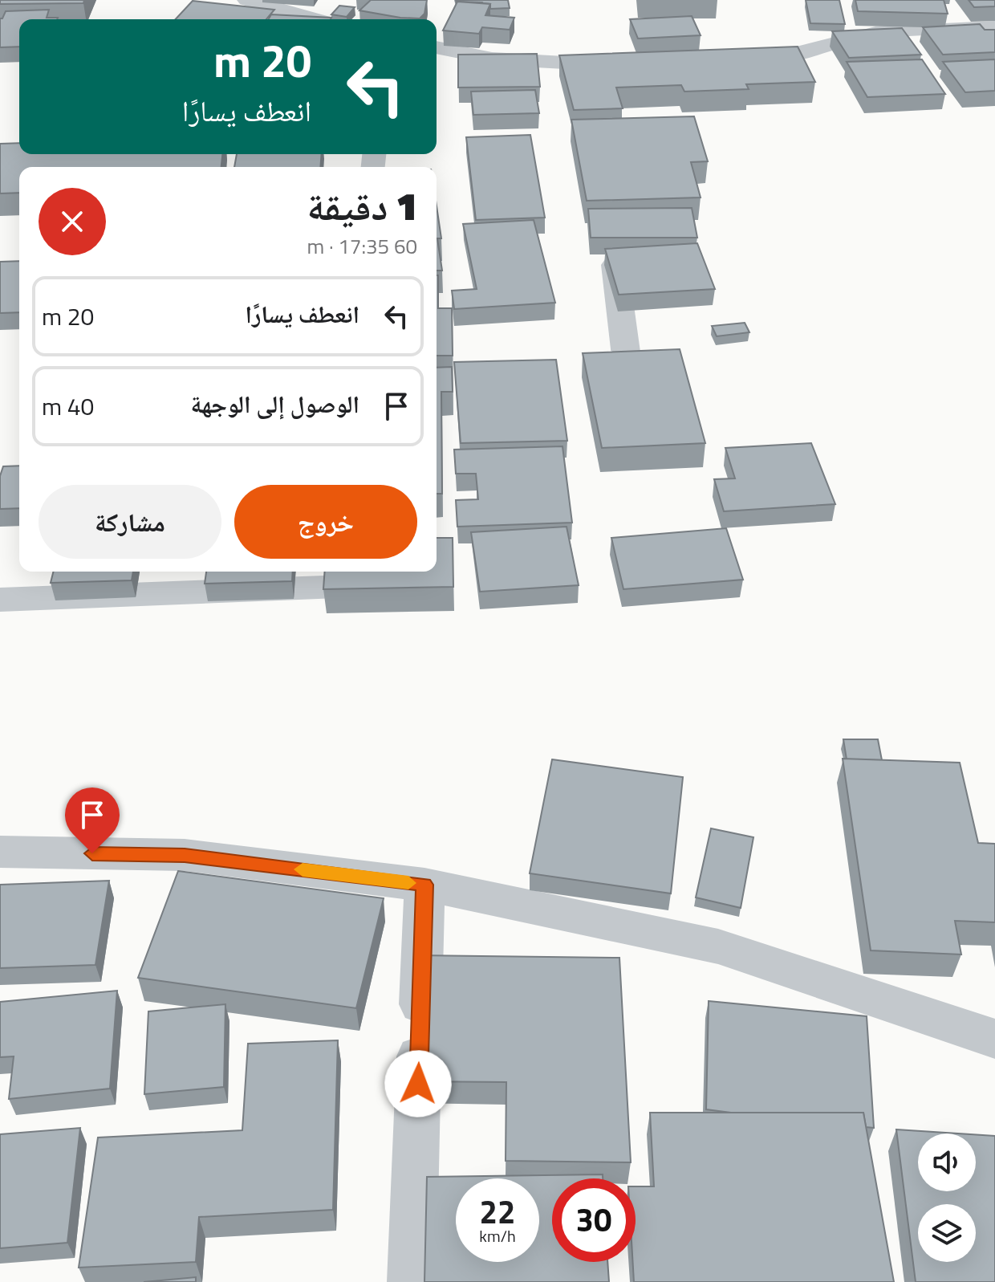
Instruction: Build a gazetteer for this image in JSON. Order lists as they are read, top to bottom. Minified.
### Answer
{"page":{"turn":["20 m","انعطف يسارًا"],"heading":["1 دقيقة","60 m · 17:35"],"list":[{"name":"انعطف يسارًا","value":"20 m"},{"name":"الوصول إلى الوجهة","value":"40 m"}],"buttons":["خروج","مشاركة"],"speed":"22 km/h","limit":"30"}}
